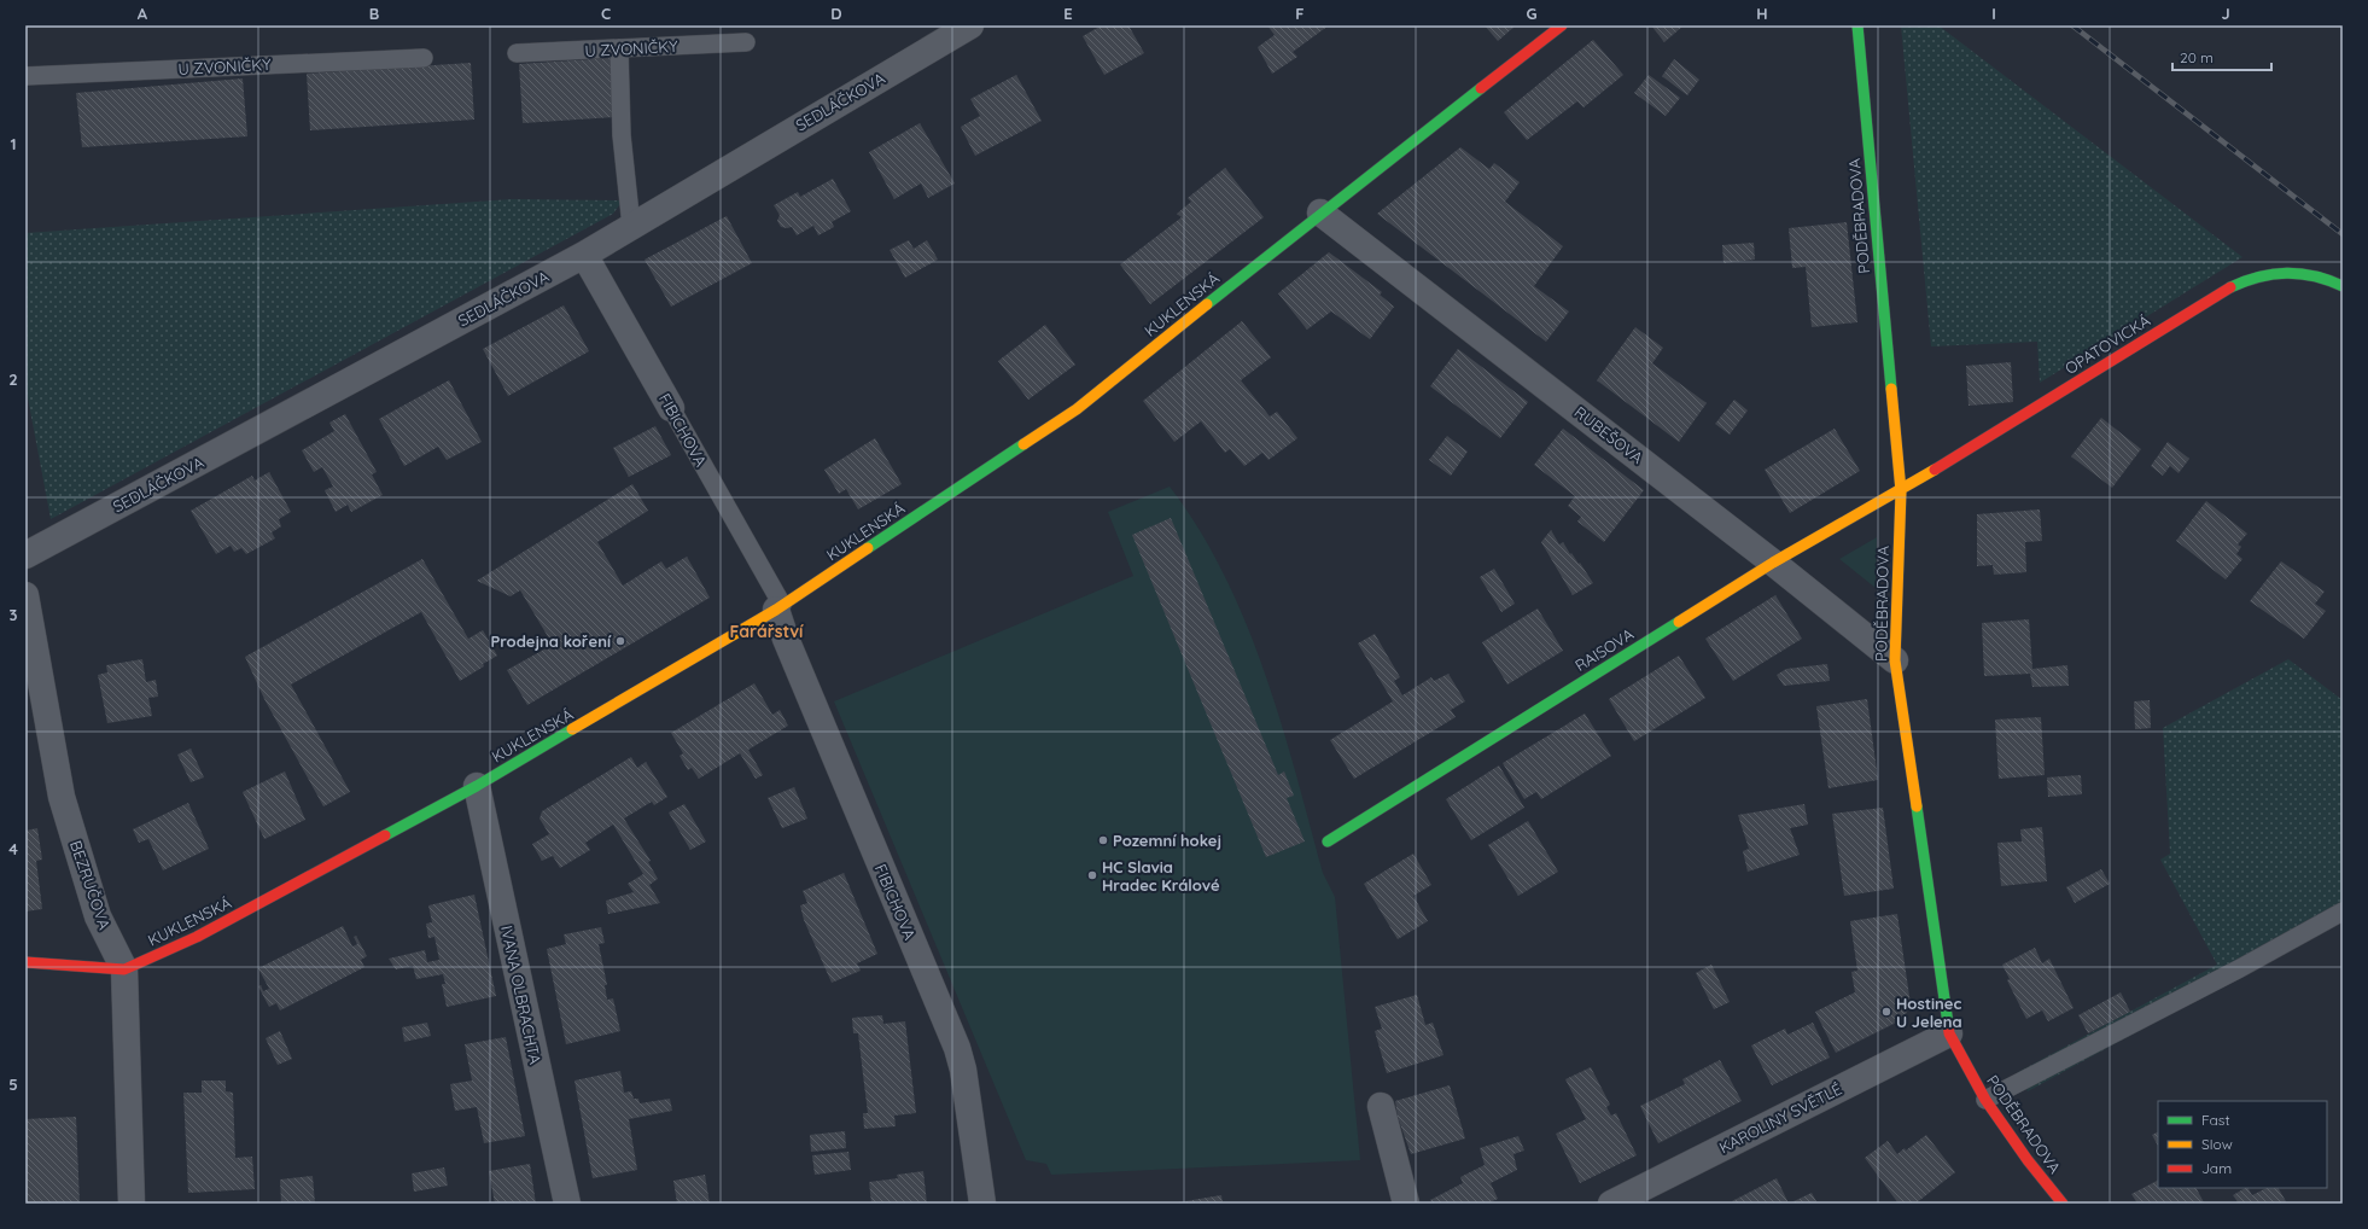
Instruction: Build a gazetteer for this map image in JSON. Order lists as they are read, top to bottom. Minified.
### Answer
{"streets":{"street":["SEDLÁČKOVA","PODĚBRADOVA","KUKLENSKÁ","OPATOVICKÁ","FIBICHOVA","RUBEŠOVA","RAISOVA","BEZRUČOVA","IVANA OLBRACHTA","KAROLINY SVĚTLÉ"],"lane":["U ZVONIČKY"]},"crossings":[["SEDLÁČKOVA","FIBICHOVA"],["PODĚBRADOVA","OPATOVICKÁ"],["PODĚBRADOVA","RUBEŠOVA"],["PODĚBRADOVA","RAISOVA"],["PODĚBRADOVA","KAROLINY SVĚTLÉ"],["KUKLENSKÁ","FIBICHOVA"],["KUKLENSKÁ","RUBEŠOVA"],["KUKLENSKÁ","BEZRUČOVA"],["KUKLENSKÁ","IVANA OLBRACHTA"],["OPATOVICKÁ","RAISOVA"],["RUBEŠOVA","RAISOVA"]],"districts":["Farářství"],"places":["Prodejna koření","Pozemní hokej","HC Slavia Hradec Králové","Hostinec U Jelena"],"legend":["Fast","Slow","Jam"],"scale_bar":"20 m","grid":{"columns":["A","B","C","D","E","F","G","H","I","J"],"rows":["1","2","3","4","5"]}}
